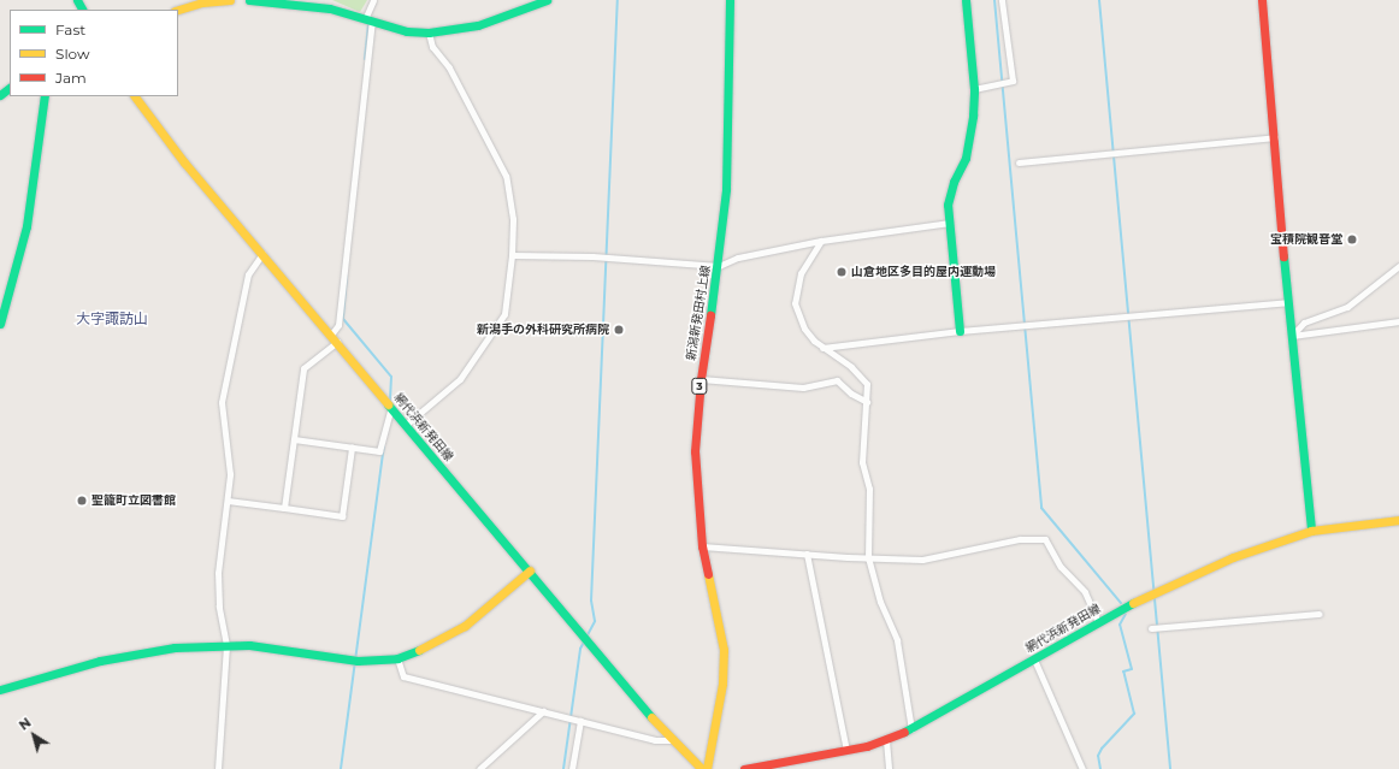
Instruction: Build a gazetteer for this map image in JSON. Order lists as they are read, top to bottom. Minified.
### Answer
{"streets":{"main road":["新潟新発田村上線","3","網代浜新発田線"]},"districts":["大字諏訪山"],"places":["宝積院観音堂","山倉地区多目的屋内運動場","新潟手の外科研究所病院","聖籠町立図書館"],"legend":["Fast","Slow","Jam"],"north":"top left"}
